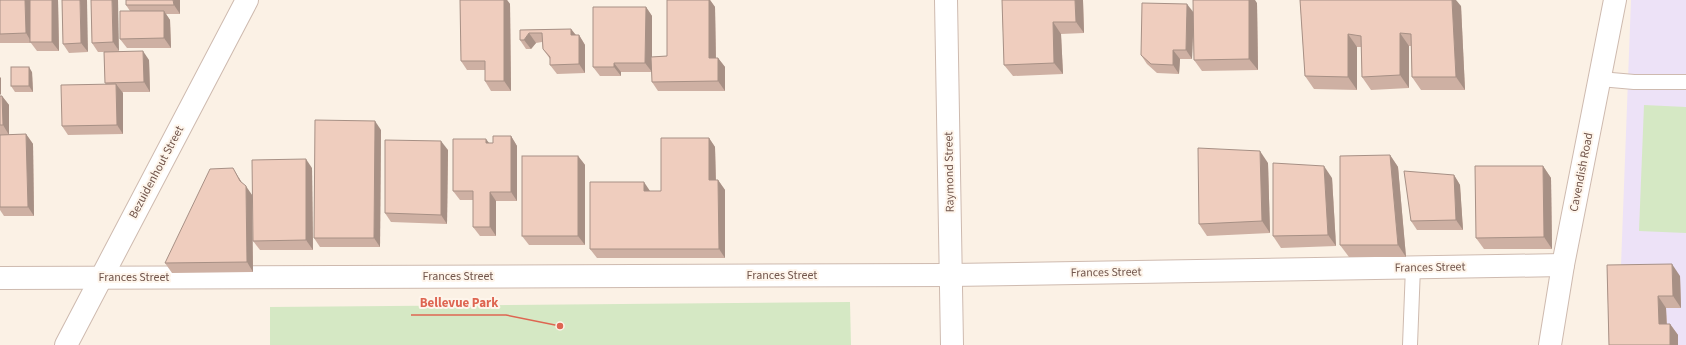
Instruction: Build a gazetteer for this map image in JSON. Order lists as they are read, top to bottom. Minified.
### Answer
{"streets":{"street":["Bezuidenhout Street","Raymond Street","Cavendish Road","Frances Street"]},"crossings":[["Bezuidenhout Street","Frances Street"],["Raymond Street","Frances Street"],["Cavendish Road","Frances Street"]],"places":["Bellevue Park"]}
